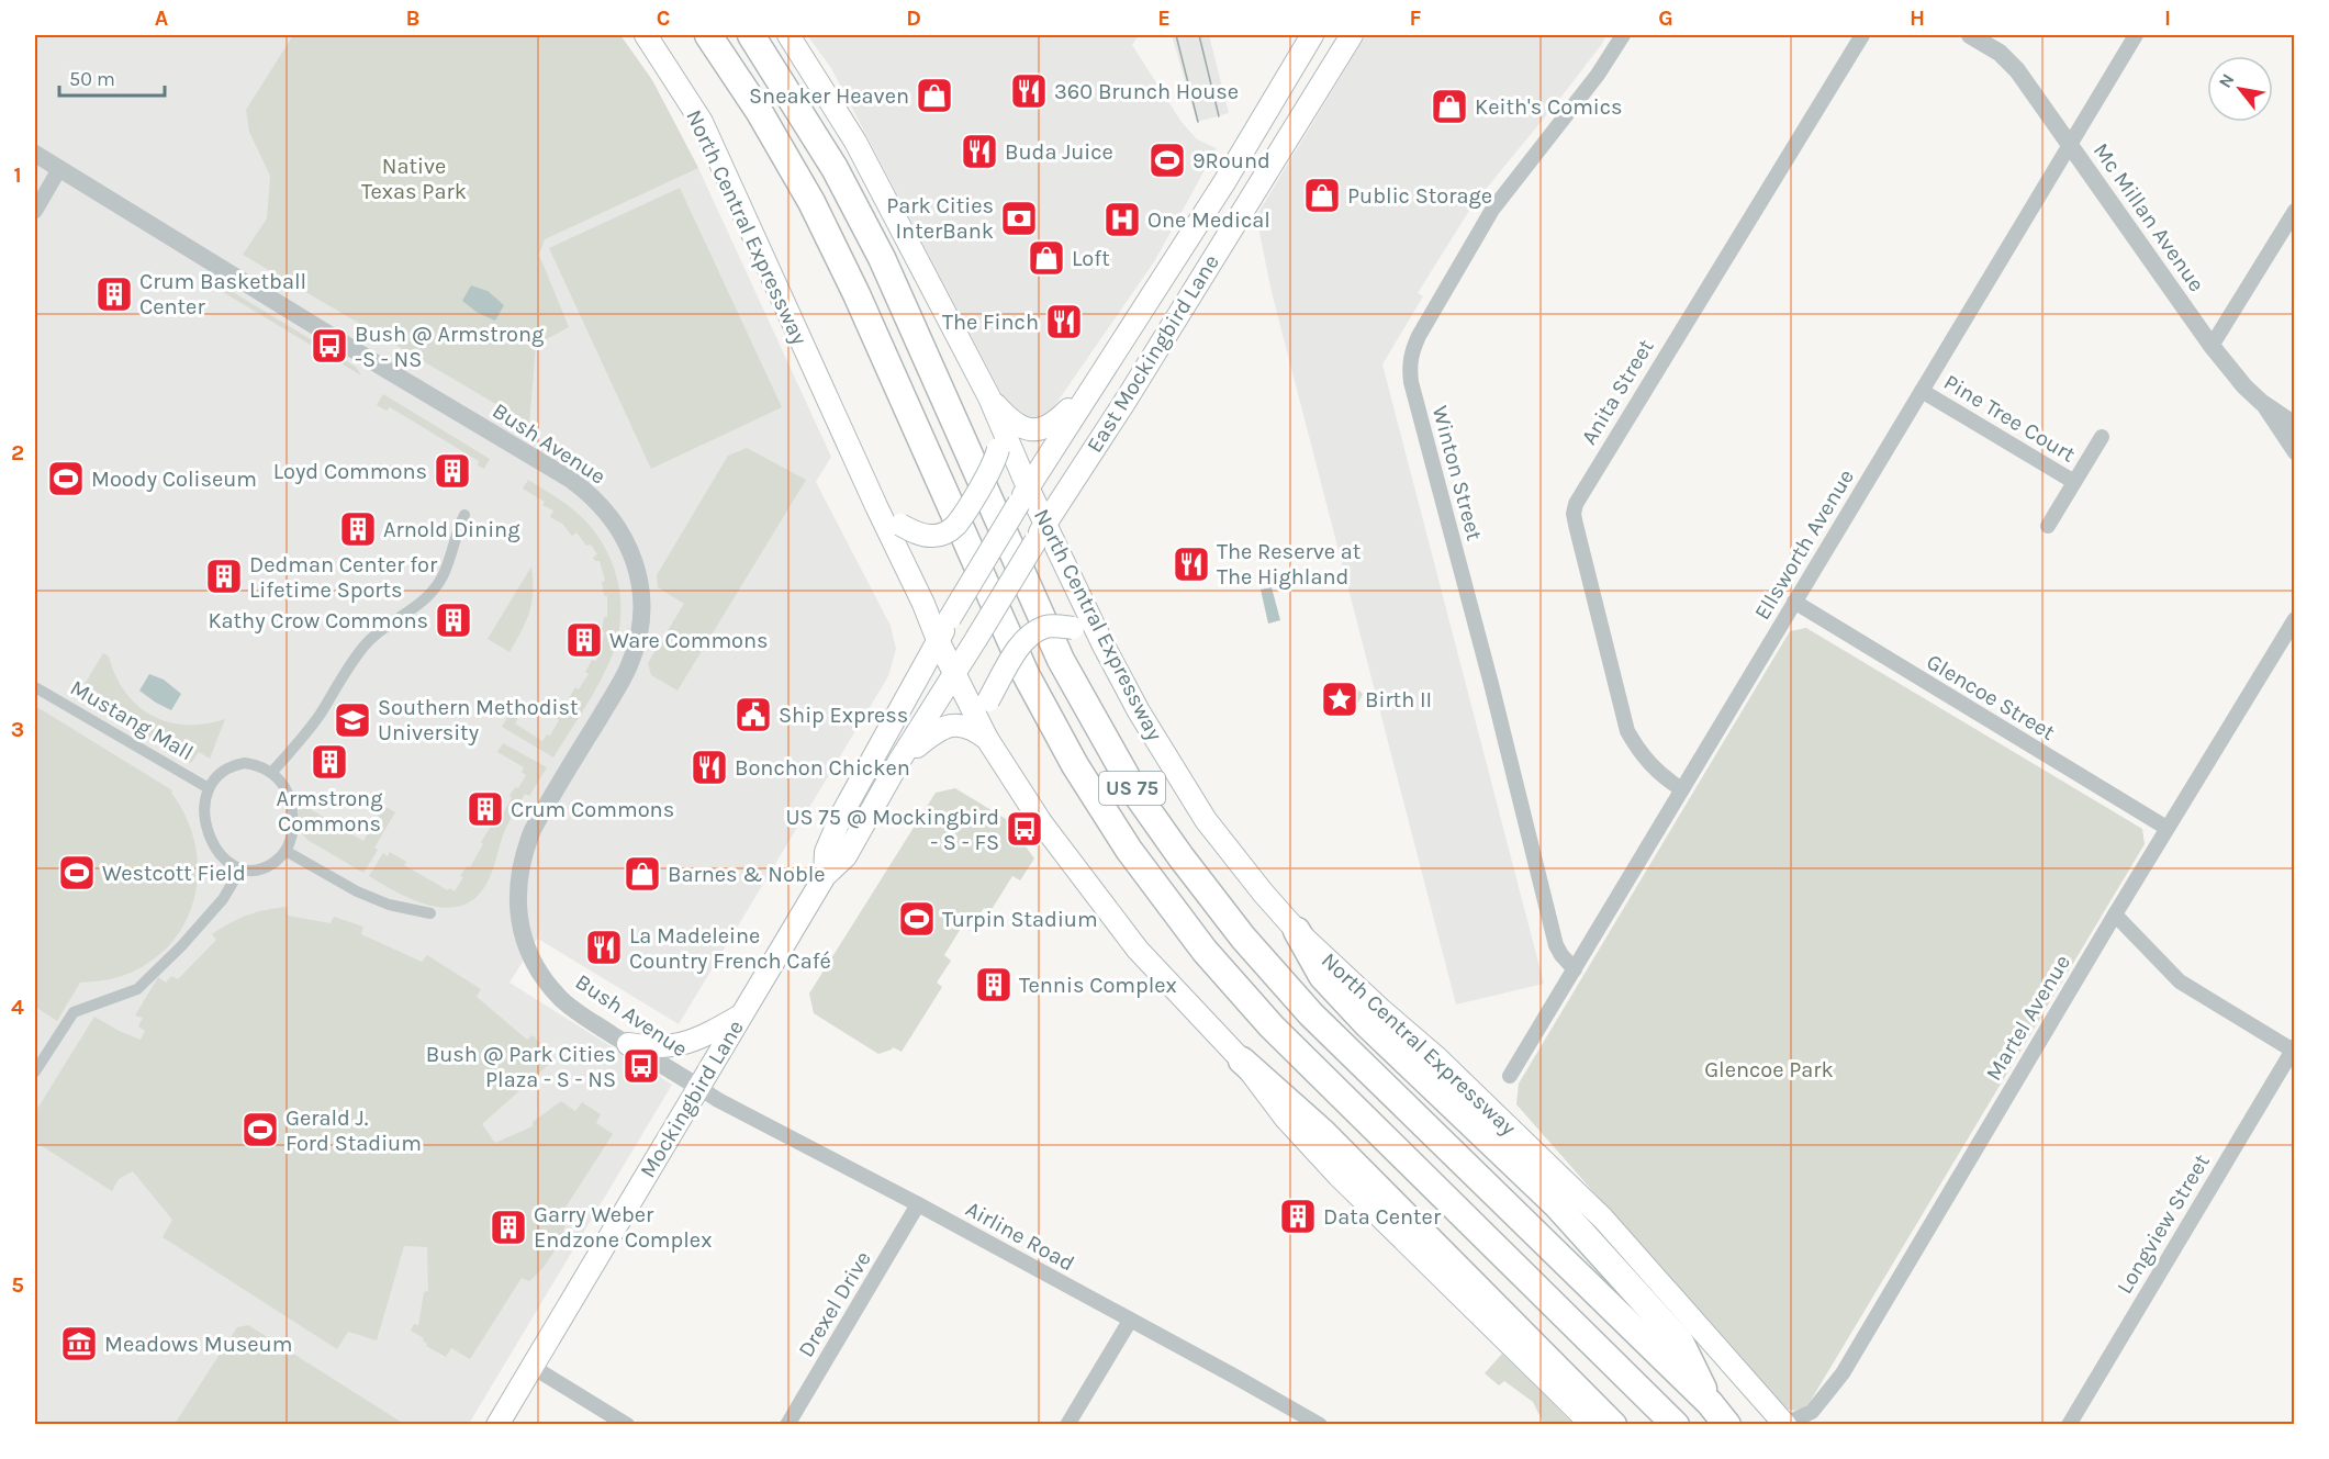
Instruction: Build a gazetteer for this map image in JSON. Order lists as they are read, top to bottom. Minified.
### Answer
{"streets":{"highway":["North Central Expressway","US 75"],"main road":["East Mockingbird Lane","Mockingbird Lane"],"street":["Mc Millan Avenue","Anita Street","Pine Tree Court","Bush Avenue","Winton Street","Ellsworth Avenue","Glencoe Street","Mustang Mall","Martel Avenue","Longview Street","Airline Road","Drexel Drive"]},"crossings":[["Mc Millan Avenue","Ellsworth Avenue"],["North Central Expressway","East Mockingbird Lane"],["North Central Expressway","Martel Avenue"],["North Central Expressway","Mockingbird Lane"],["East Mockingbird Lane","Mockingbird Lane"],["Anita Street","Ellsworth Avenue"],["Pine Tree Court","Ellsworth Avenue"],["Bush Avenue","Mockingbird Lane"],["Bush Avenue","Airline Road"],["Winton Street","Ellsworth Avenue"],["Ellsworth Avenue","Glencoe Street"],["Glencoe Street","Martel Avenue"],["Mockingbird Lane","Airline Road"],["Airline Road","Drexel Drive"]],"parks":["Native Texas Park","Glencoe Park"],"places":{"restaurant":["360 Brunch House","Buda Juice","The Finch","The Reserve at The Highland","Bonchon Chicken","La Madeleine Country French Café"],"shop":["Sneaker Heaven","Keith's Comics","Public Storage","Loft","Barnes & Noble"],"sports":["9Round","Moody Coliseum","Westcott Field","Turpin Stadium","Gerald J. Ford Stadium"],"bank":["Park Cities InterBank"],"hospital":["One Medical"],"building":["Crum Basketball Center","Loyd Commons","Arnold Dining","Dedman Center for Lifetime Sports","Kathy Crow Commons","Ware Commons","Armstrong Commons","Crum Commons","Tennis Complex","Data Center","Garry Weber Endzone Complex"],"bus stop":["Bush @ Armstrong -S - NS","US 75 @ Mockingbird - S - FS","Bush @ Park Cities Plaza - S - NS"],"place":["Birth II"],"public building":["Ship Express"],"school or university":["Southern Methodist University"],"museum":["Meadows Museum"]},"scale_bar":"50 m","north":"top left","grid":{"columns":["A","B","C","D","E","F","G","H","I"],"rows":["1","2","3","4","5"]}}
